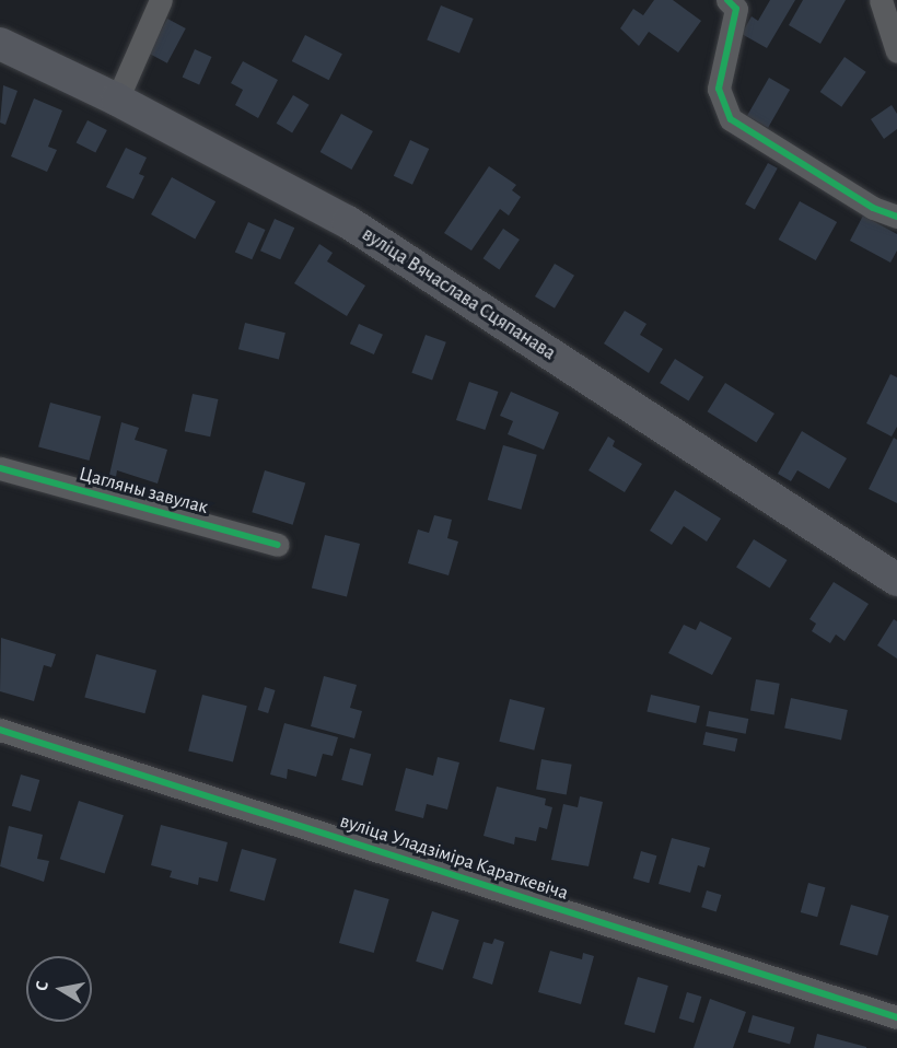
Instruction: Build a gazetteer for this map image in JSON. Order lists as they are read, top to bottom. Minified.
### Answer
{"streets":{"main road":["вуліца Вячаслава Сцяпанава"],"street":["Цагляны завулак","вуліца Уладзіміра Караткевіча"]},"north":"left"}
